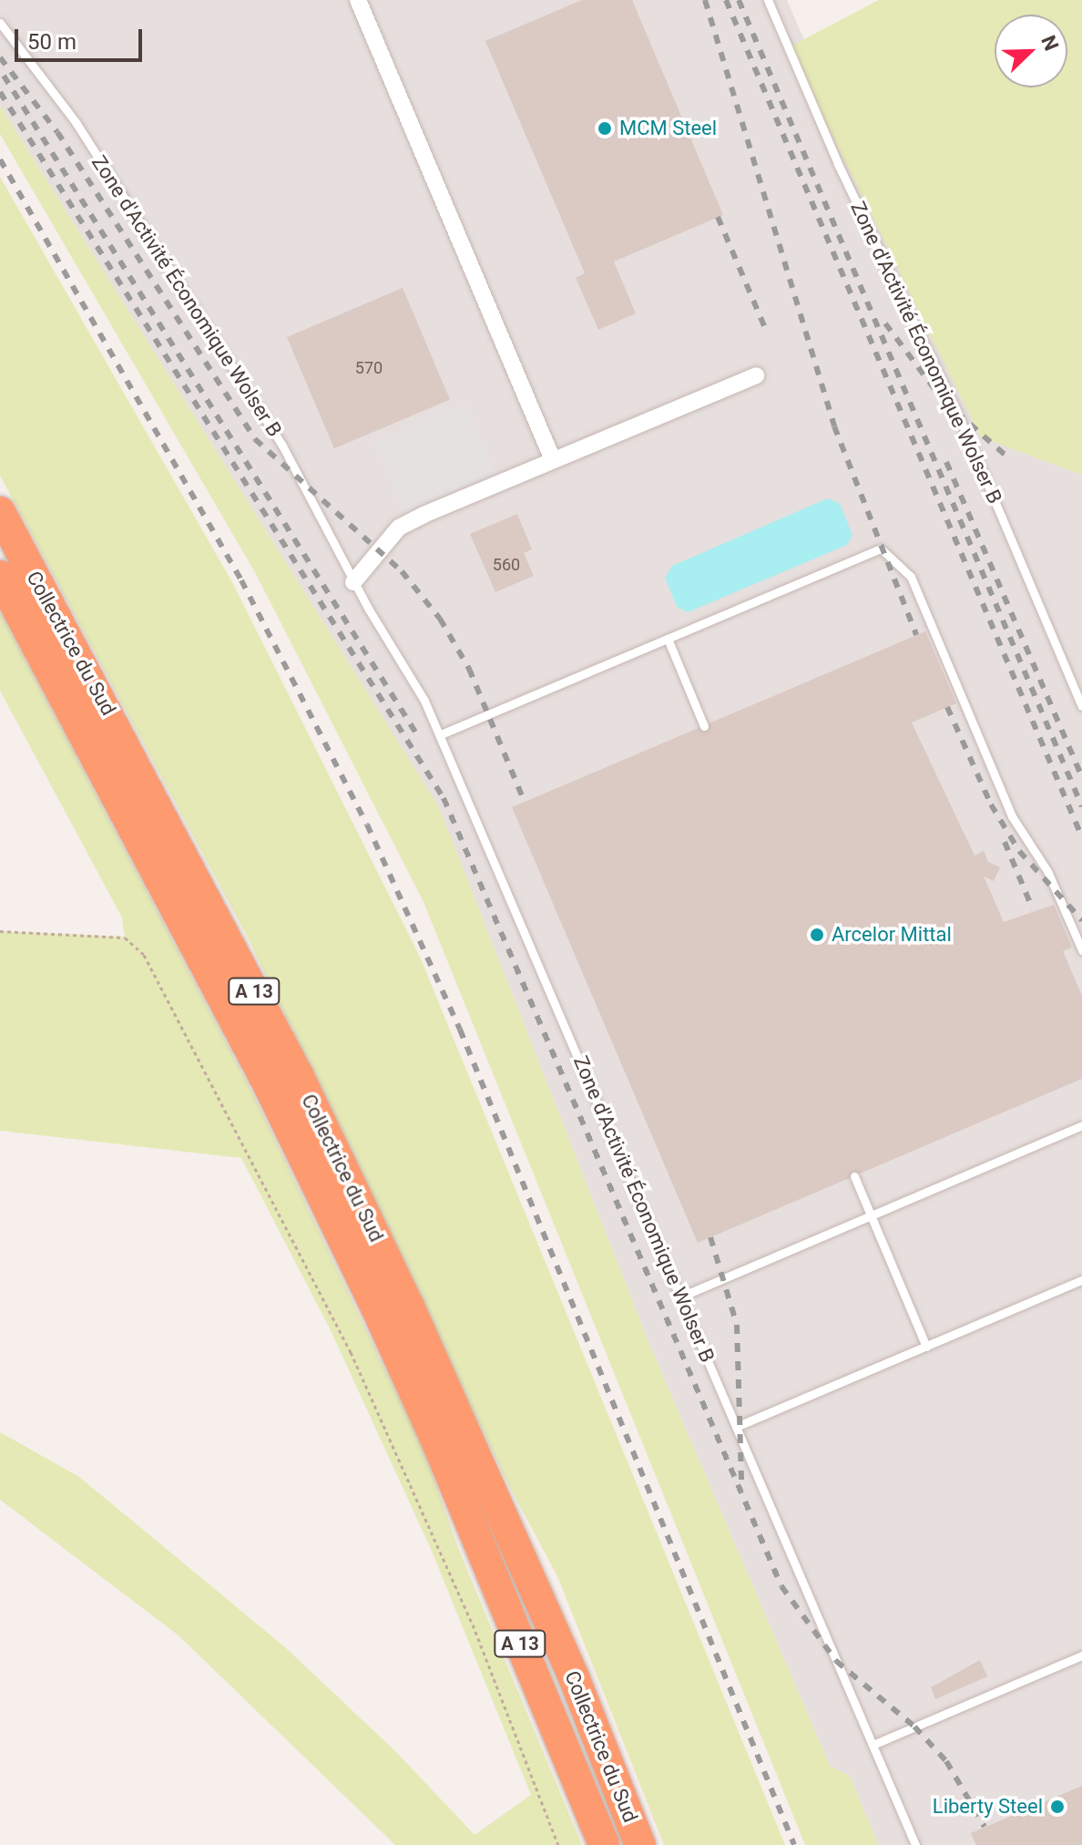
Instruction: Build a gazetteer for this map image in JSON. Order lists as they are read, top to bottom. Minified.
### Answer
{"streets":{"highway":["Collectrice du Sud","A 13"],"lane":["Zone d'Activité Économique Wolser B"]},"places":["MCM Steel","Arcelor Mittal","Liberty Steel"],"house_numbers":["570","560"],"scale_bar":"50 m","north":"top right"}
